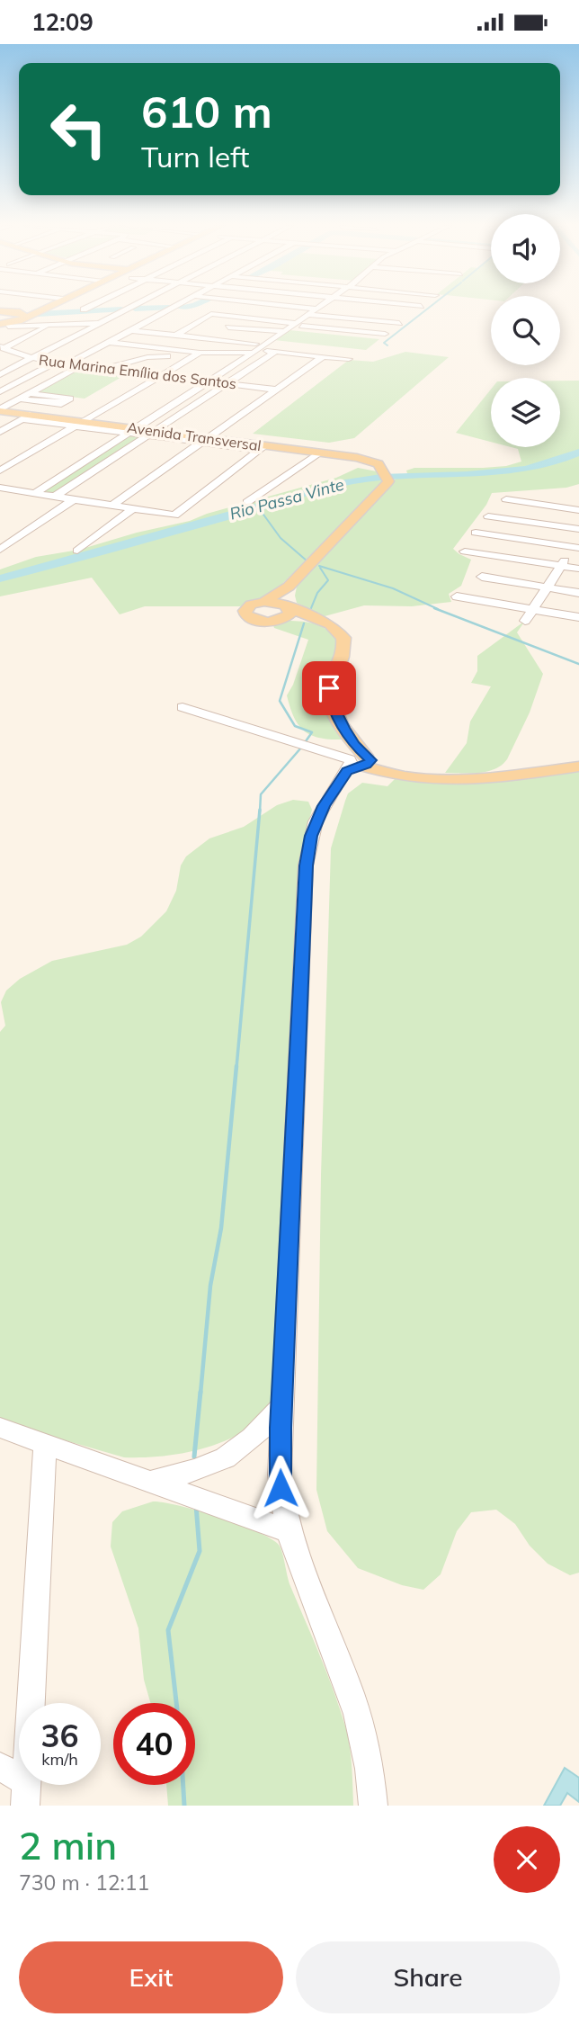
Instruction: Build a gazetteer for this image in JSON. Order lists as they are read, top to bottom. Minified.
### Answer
{"streets":{"main road":["Avenida Transversal"],"street":["Rua Marina Emília dos Santos"]},"water":["Rio Passa Vinte"],"page":{"status":"12:09","turn":["610 m","Turn left"],"speed":"36 km/h","limit":"40","heading":["2 min","730 m · 12:11"],"buttons":["Exit","Share"]}}
